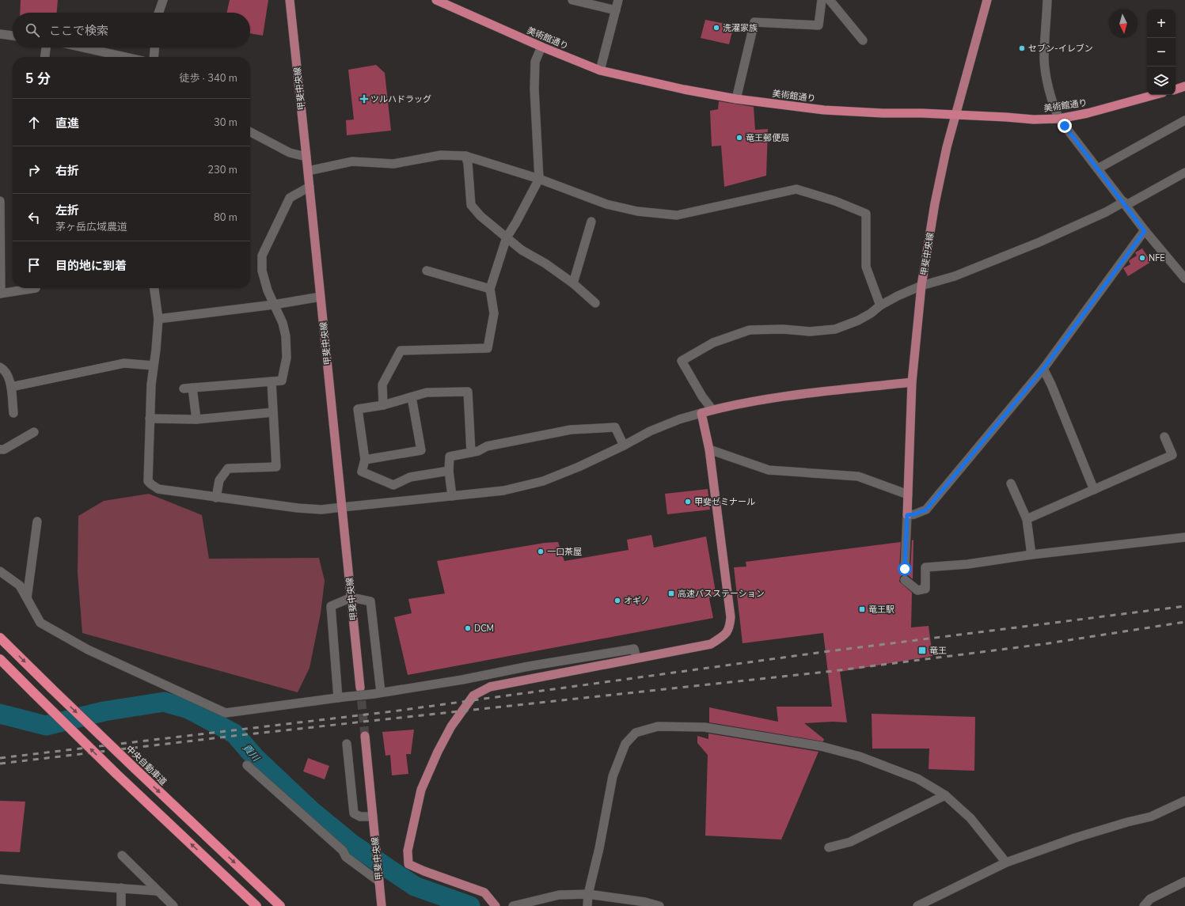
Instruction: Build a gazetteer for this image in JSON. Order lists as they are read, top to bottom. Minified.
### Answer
{"streets":{"highway":["美術館通り","中央自動車道"],"main road":["甲斐中央線"]},"crossings":[["美術館通り","甲斐中央線"]],"water":["貢川"],"places":{"other":["洗濯家族","セブン-イレブン","竜王郵便局","NFE","甲斐ゼミナール","一口茶屋","オギノ","DCM"],"health":["ツルハドラッグ"],"transit":["高速バスステーション","竜王駅","竜王"]},"north":"bottom","page":{"map_buttons":["+","−"],"search":"ここで検索","heading":["5 分","徒歩 · 340 m"],"list":[["直進","30 m"],["右折","230 m"],["左折","茅ヶ岳広域農道","80 m"],"目的地に到着"]}}
